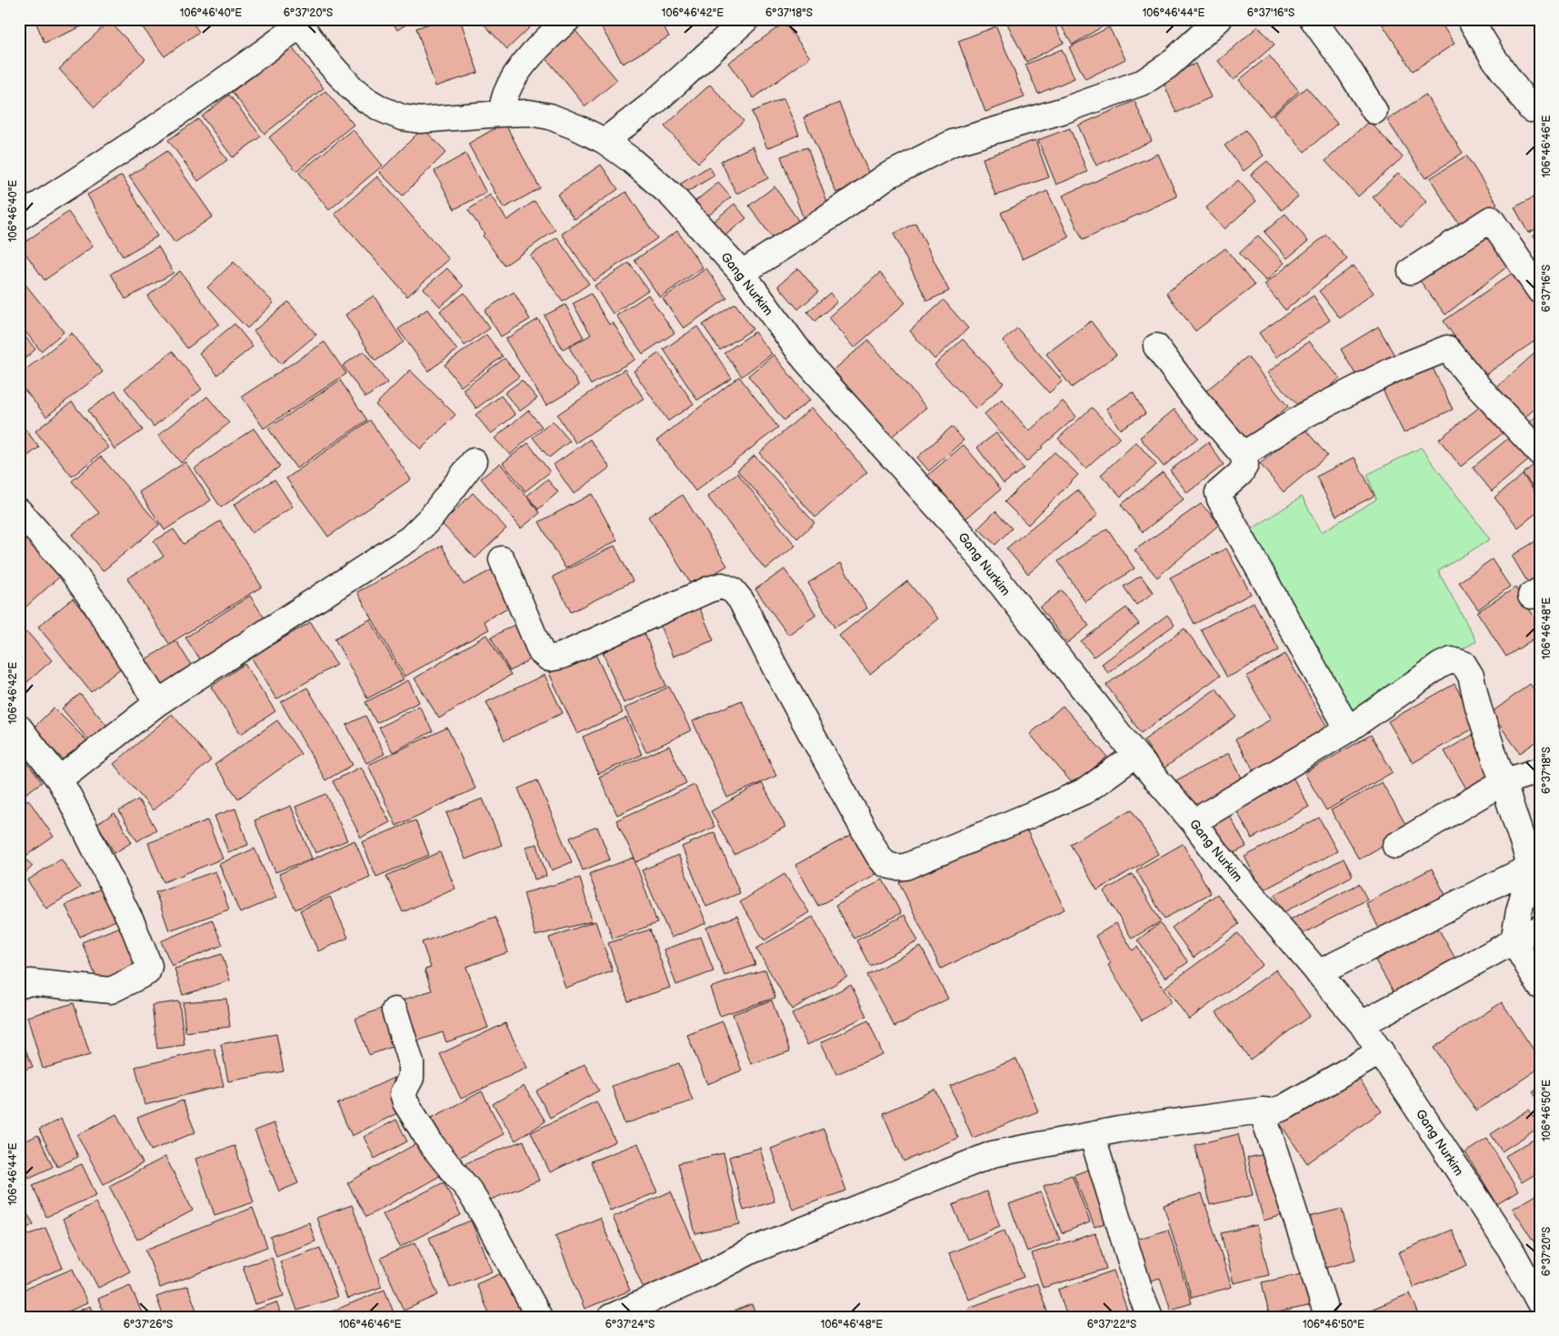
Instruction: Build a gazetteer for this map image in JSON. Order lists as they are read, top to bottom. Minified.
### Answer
{"streets":{"street":["Gang Nurkim"]},"coordinates":["106°46'40\"E","6°37'20\"S","106°46'42\"E","6°37'18\"S","106°46'44\"E","6°37'16\"S","106°46'46\"E","106°46'48\"E","106°46'50\"E","6°37'26\"S","6°37'24\"S","6°37'22\"S"]}
